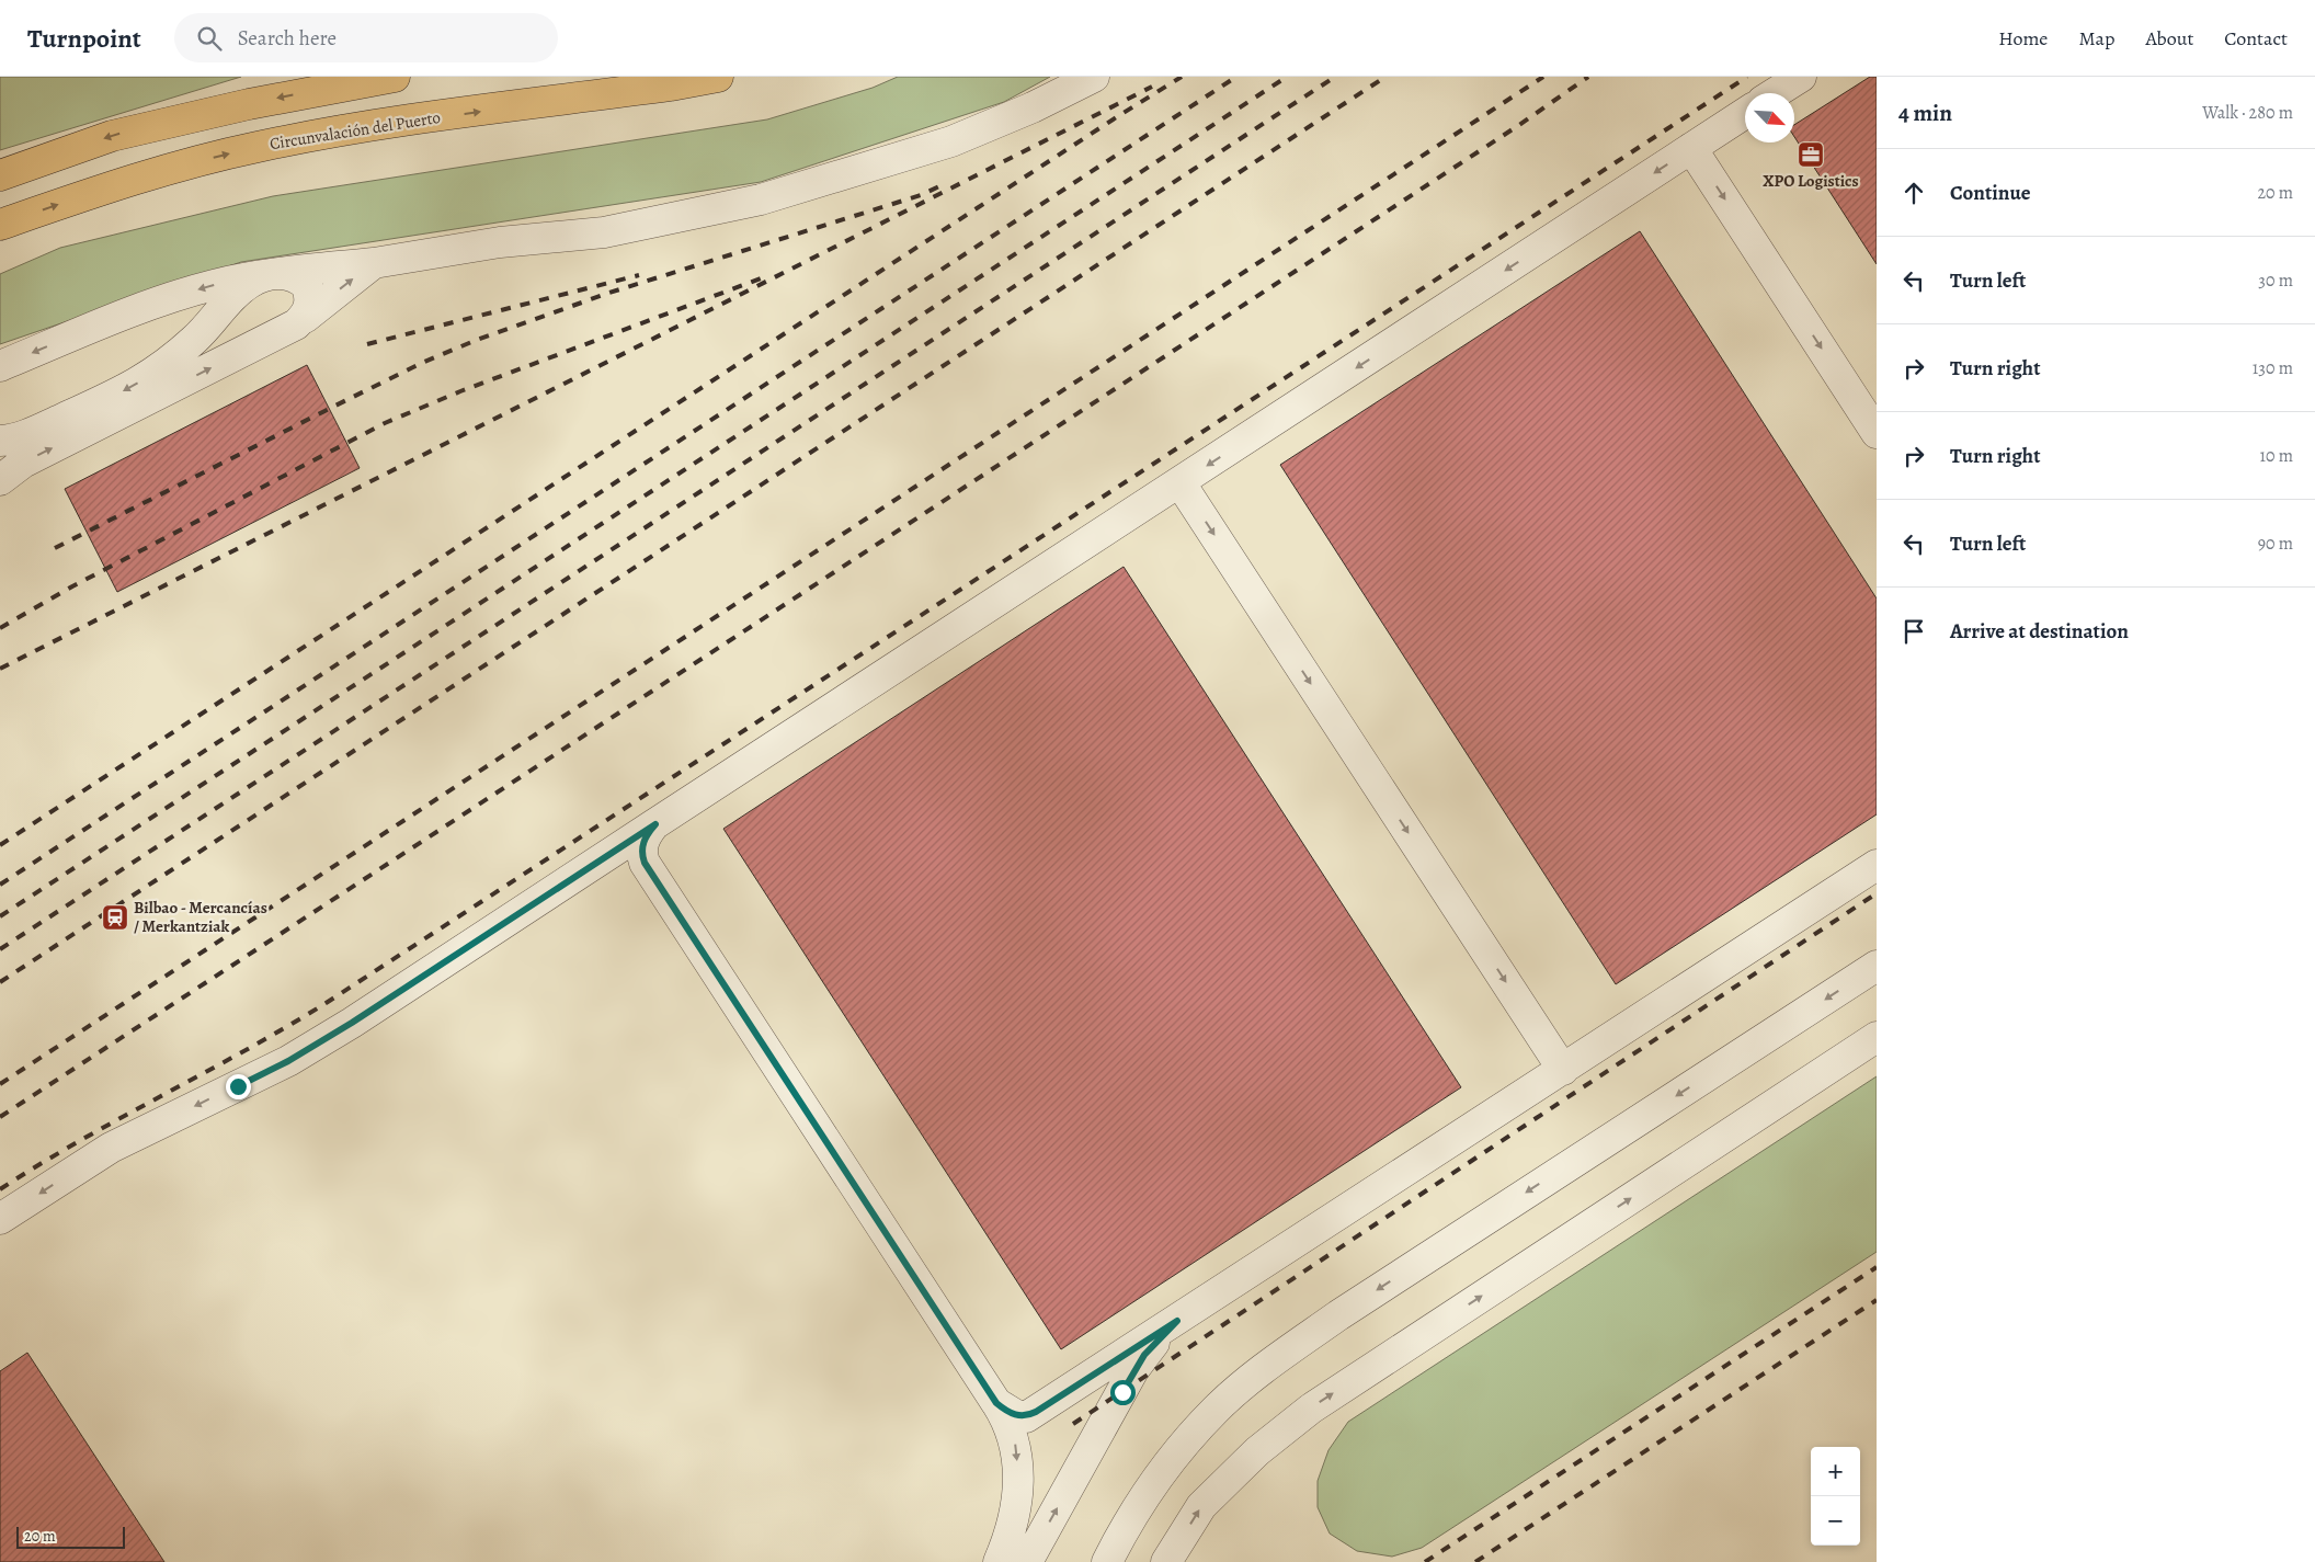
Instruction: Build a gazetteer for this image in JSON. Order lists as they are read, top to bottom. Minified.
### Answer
{"streets":{"highway":["Circunvalación del Puerto"]},"places":{"office":["XPO Logistics"],"station":["Bilbao - Mercancías / Merkantziak"]},"scale_bar":"20 m","north":"bottom right","page":{"header":"Turnpoint","search":"Search here","nav":["Home","Map","About","Contact"],"heading":["4 min","Walk · 280 m"],"list":[["Continue","20 m"],["Turn left","30 m"],["Turn right","130 m"],["Turn right","10 m"],["Turn left","90 m"],"Arrive at destination"],"map_buttons":["+","−"],"scale":"20 m"}}
